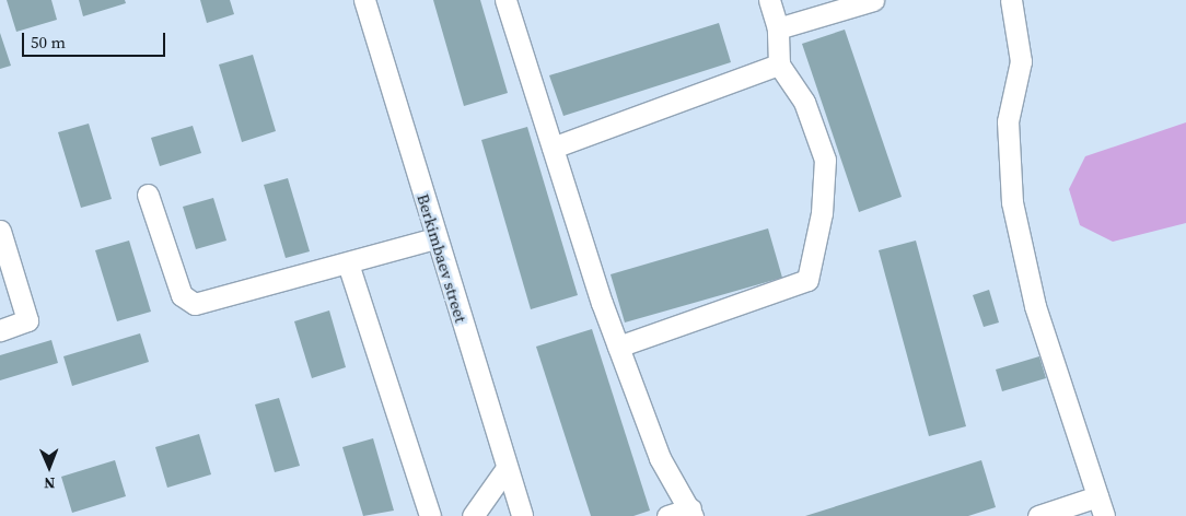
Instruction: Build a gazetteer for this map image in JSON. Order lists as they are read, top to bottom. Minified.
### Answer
{"streets":{"street":["Berkimbaev street"]},"scale_bar":"50 m","north":"bottom"}
